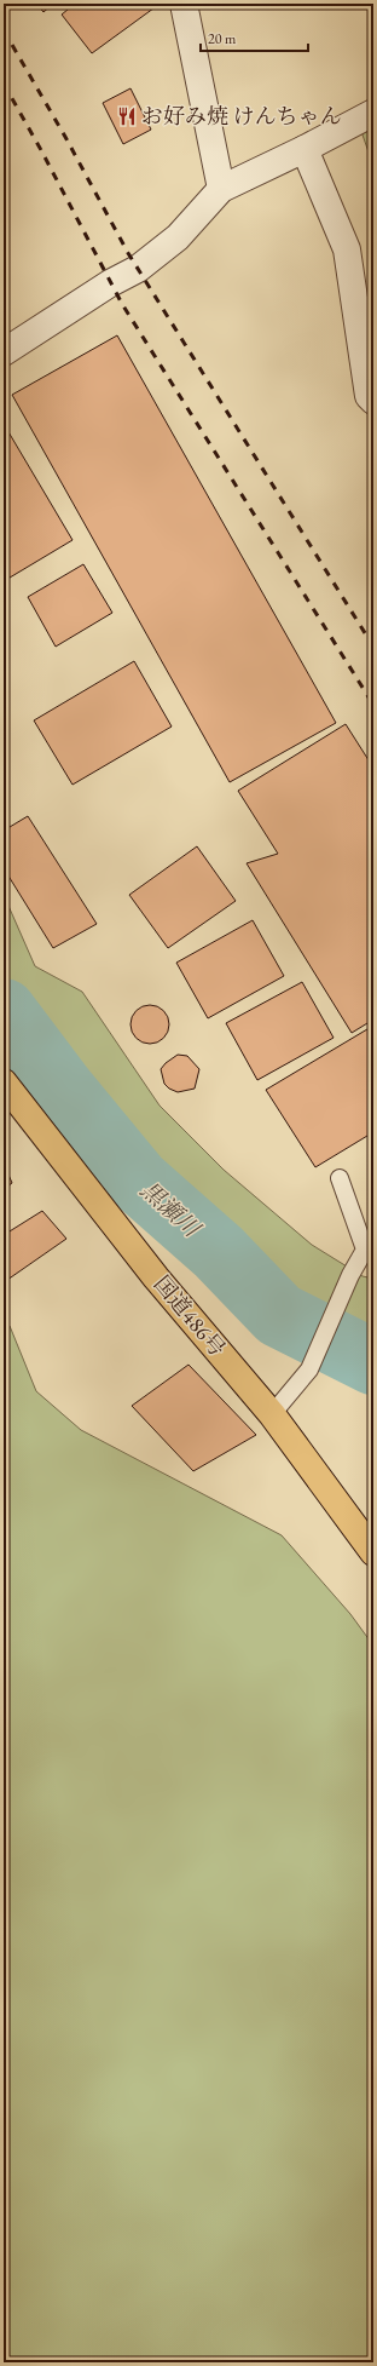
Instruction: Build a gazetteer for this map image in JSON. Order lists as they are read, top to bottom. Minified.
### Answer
{"streets":{"highway":["国道486号"]},"water":["黒瀬川"],"places":{"restaurant":["お好み焼 けんちゃん"]},"scale_bar":"20 m"}
